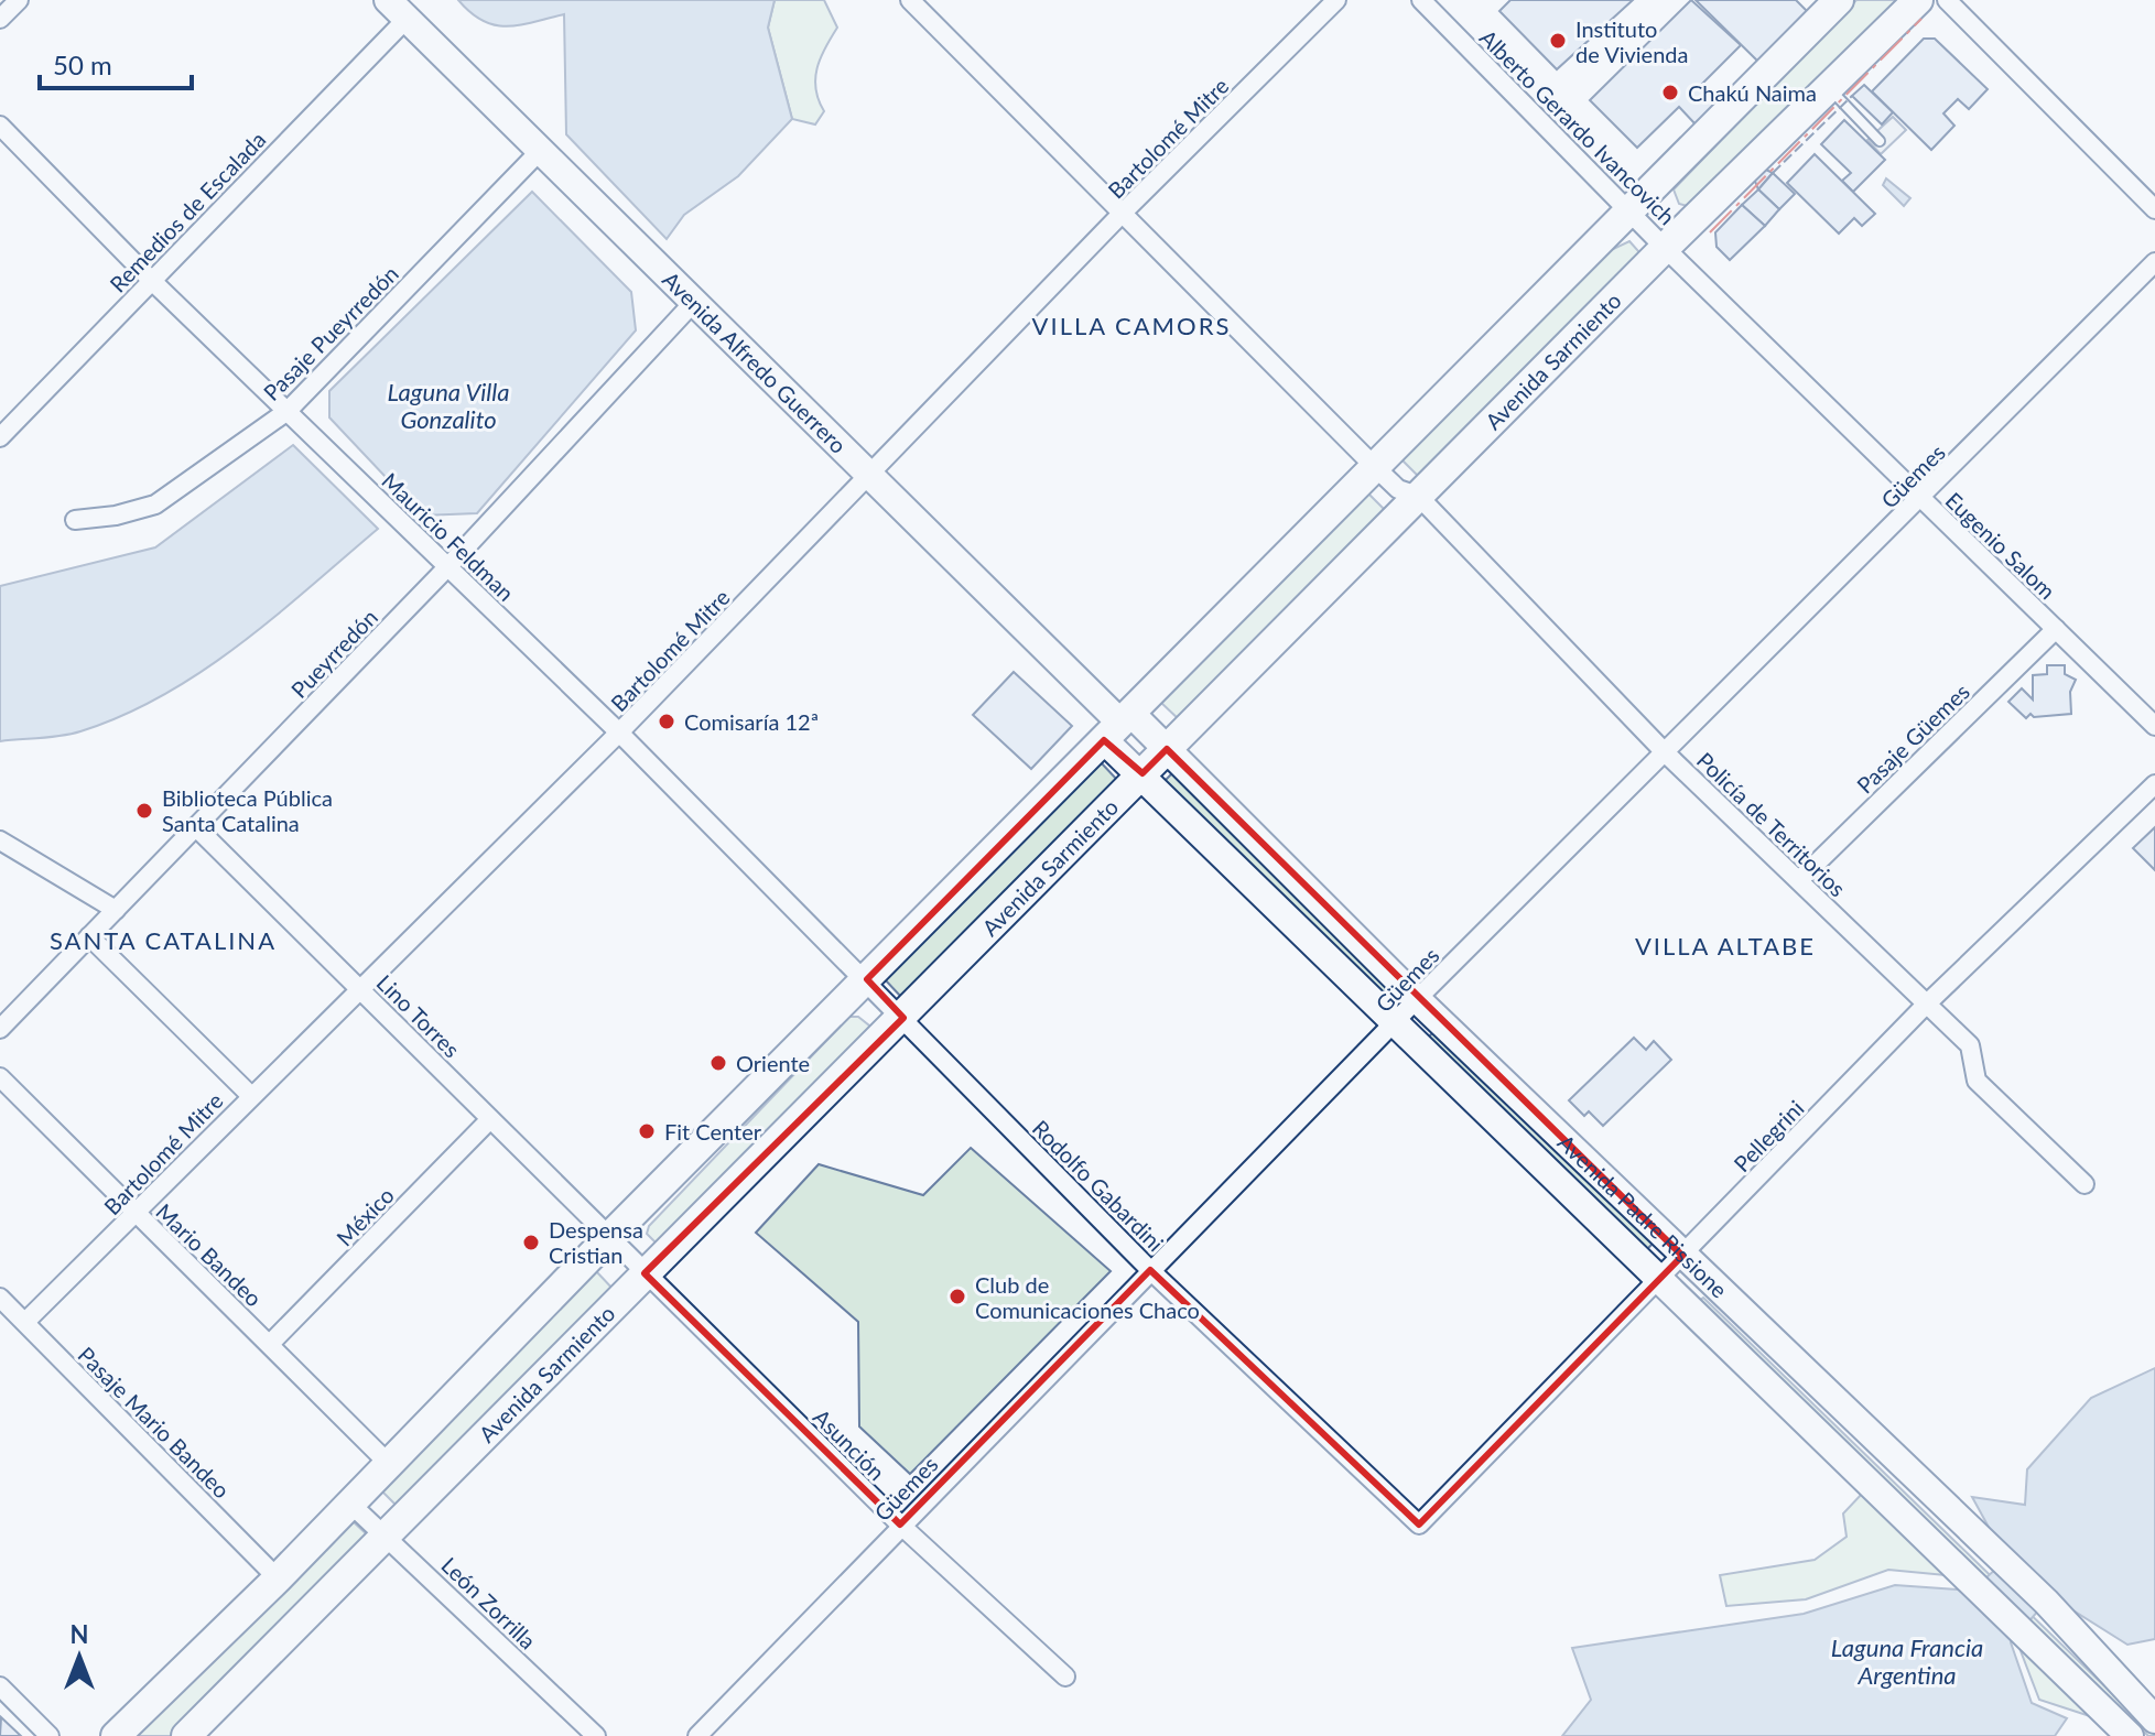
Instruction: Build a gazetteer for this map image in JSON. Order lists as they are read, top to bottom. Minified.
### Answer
{"streets":{"main road":["Avenida Sarmiento","Avenida Alfredo Guerrero","Avenida Padre Rissione"],"street":["Alberto Gerardo Ivancovich","Bartolomé Mitre","Remedios de Escalada","Pasaje Pueyrredón","Güemes","Mauricio Feldman","Eugenio Salom","Pueyrredón","Pasaje Güemes","Policía de Territorios","Lino Torres","Pellegrini","Rodolfo Gabardini","México","Mario Bandeo","Pasaje Mario Bandeo","Asunción","León Zorrilla"]},"crossings":[["Alberto Gerardo Ivancovich","Avenida Sarmiento"],["Alberto Gerardo Ivancovich","Eugenio Salom"],["Bartolomé Mitre","Avenida Alfredo Guerrero"],["Bartolomé Mitre","Mauricio Feldman"],["Bartolomé Mitre","Policía de Territorios"],["Bartolomé Mitre","Lino Torres"],["Bartolomé Mitre","Mario Bandeo"],["Bartolomé Mitre","Pasaje Mario Bandeo"],["Remedios de Escalada","Avenida Alfredo Guerrero"],["Remedios de Escalada","Mauricio Feldman"],["Pasaje Pueyrredón","Avenida Alfredo Guerrero"],["Pasaje Pueyrredón","Mauricio Feldman"],["Avenida Sarmiento","Eugenio Salom"],["Avenida Sarmiento","Policía de Territorios"],["Avenida Sarmiento","Rodolfo Gabardini"],["Avenida Sarmiento","Avenida Padre Rissione"],["Avenida Sarmiento","Asunción"],["Avenida Sarmiento","León Zorrilla"],["Avenida Alfredo Guerrero","Pueyrredón"],["Avenida Alfredo Guerrero","Avenida Padre Rissione"],["Güemes","Eugenio Salom"],["Güemes","Policía de Territorios"],["Güemes","Rodolfo Gabardini"],["Güemes","Avenida Padre Rissione"],["Güemes","Asunción"],["Mauricio Feldman","Pueyrredón"],["Mauricio Feldman","Rodolfo Gabardini"],["Eugenio Salom","Pasaje Güemes"],["Pueyrredón","Lino Torres"],["Pasaje Güemes","Policía de Territorios"],["Policía de Territorios","Pellegrini"],["Lino Torres","México"],["Lino Torres","Asunción"],["Pellegrini","Rodolfo Gabardini"],["Pellegrini","Avenida Padre Rissione"],["México","Mario Bandeo"]],"districts":["VILLA CAMORS","SANTA CATALINA","VILLA ALTABE"],"water":["Laguna Villa Gonzalito","Laguna Francia Argentina"],"places":["Instituto de Vivienda","Chakú Naima","Comisaría 12ª","Biblioteca Pública Santa Catalina","Oriente","Fit Center","Despensa Cristian","Club de Comunicaciones Chaco"],"scale_bar":"50 m","north":"top"}
